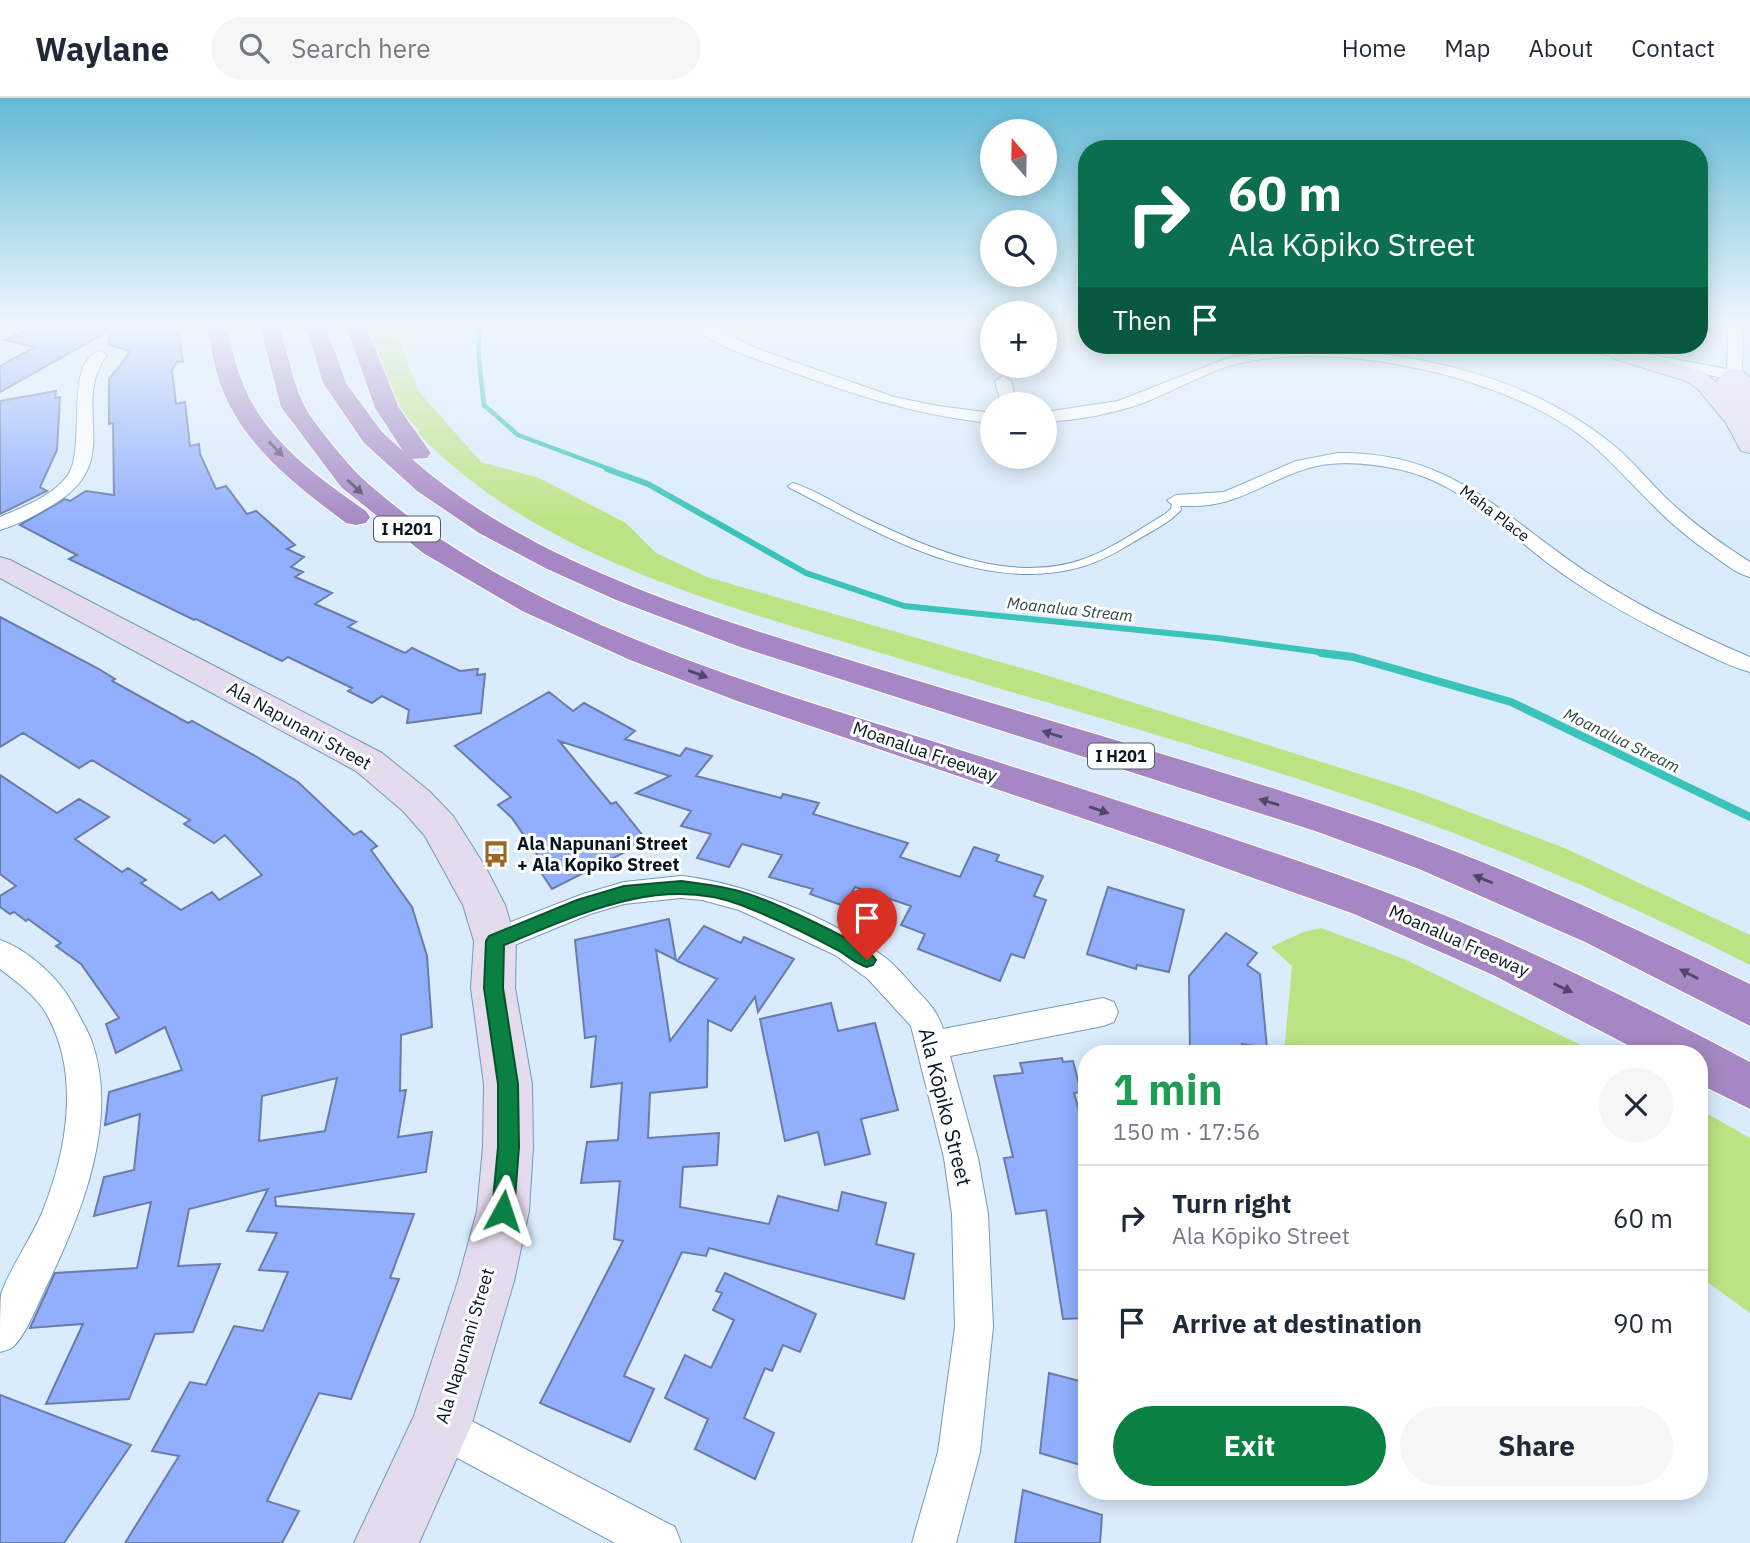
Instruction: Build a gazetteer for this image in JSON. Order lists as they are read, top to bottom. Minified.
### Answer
{"streets":{"highway":["I H201","Moanalua Freeway"],"street":["Maha Place","Ala Napunani Street","Ala Kōpiko Street"]},"crossings":[["Ala Napunani Street","Ala Kōpiko Street"]],"water":["Moanalua Stream"],"places":{"bus stop":["Ala Napunani Street + Ala Kopiko Street"]},"north":"top","page":{"header":"Waylane","search":"Search here","nav":["Home","Map","About","Contact"],"map_buttons":["+","−"],"turn":["60 m","Ala Kōpiko Street"],"then":"Then","heading":["1 min","150 m · 17:56"],"list":[{"name":"Turn right","note":"Ala Kōpiko Street","value":"60 m"},{"name":"Arrive at destination","value":"90 m"}],"buttons":["Exit","Share"]}}
